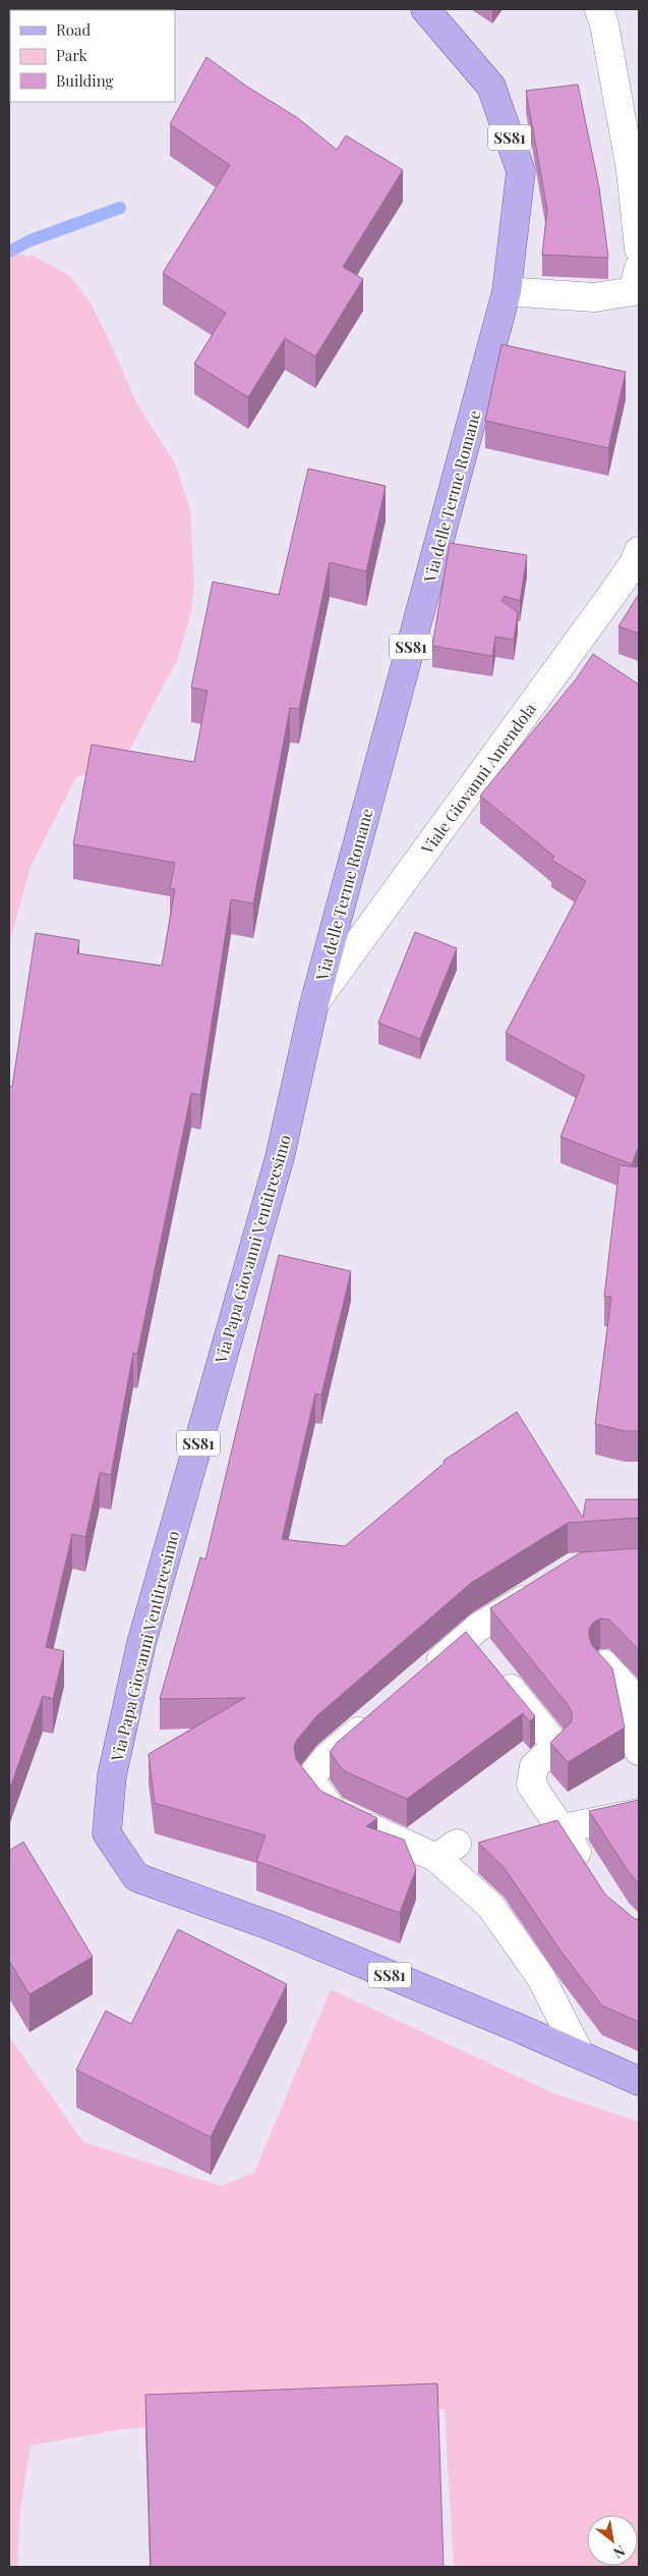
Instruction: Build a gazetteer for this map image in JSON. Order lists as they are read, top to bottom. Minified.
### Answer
{"streets":{"main road":["SS81","Via delle Terme Romane","Via Papa Giovanni Ventitreesimo"],"street":["Viale Giovanni Amendola"]},"crossings":[["Via delle Terme Romane","Viale Giovanni Amendola"],["Via delle Terme Romane","Via Papa Giovanni Ventitreesimo"],["Viale Giovanni Amendola","Via Papa Giovanni Ventitreesimo"]],"legend":["Road","Park","Building"],"north":"bottom right"}
